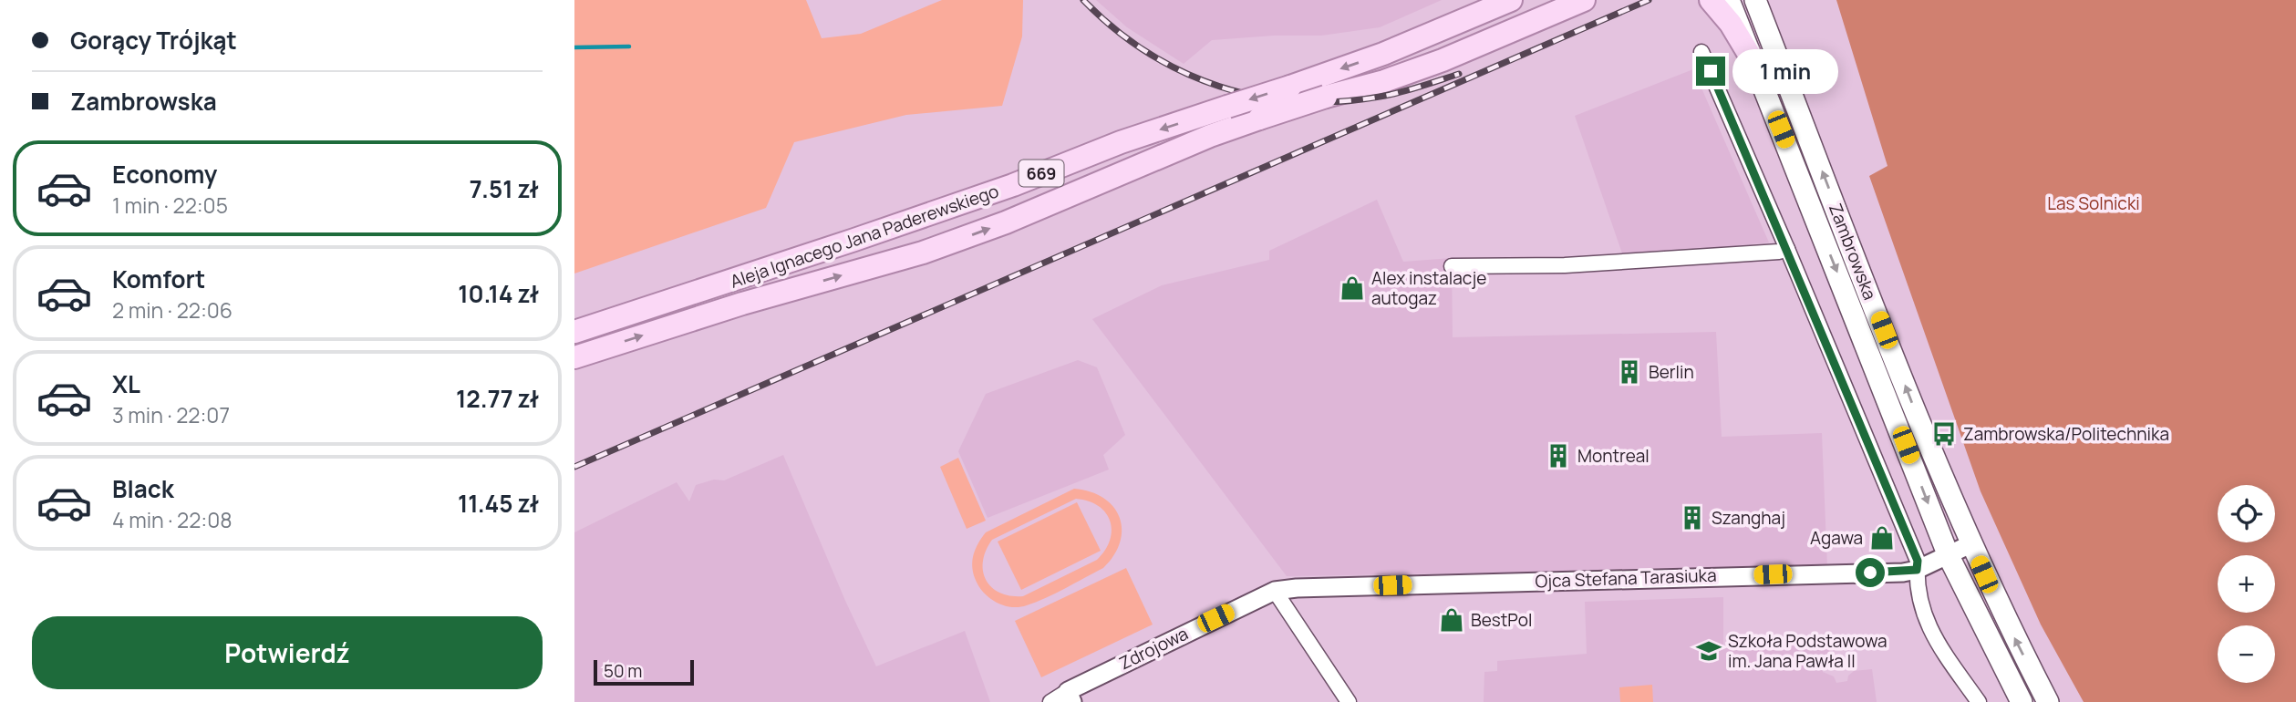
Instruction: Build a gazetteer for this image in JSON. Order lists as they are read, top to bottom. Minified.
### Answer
{"streets":{"main road":["669","Aleja Ignacego Jana Paderewskiego","Zambrowska"],"street":["Ojca Stefana Tarasiuka","Zdrojowa"]},"crossings":[["Zambrowska","Ojca Stefana Tarasiuka"],["Ojca Stefana Tarasiuka","Zdrojowa"]],"parks":["Las Solnicki"],"places":{"shop":["Alex instalacje autogaz","Agawa","BestPol"],"building":["Berlin","Montreal","Szanghaj"],"bus stop":["Zambrowska/Politechnika"],"school or university":["Szkoła Podstawowa im. Jana Pawła II"]},"scale_bar":"50 m","page":{"banner":["Gorący Trójkąt","Zambrowska"],"bubble":"1 min","list":[{"name":"Economy","note":"1 min · 22:05","value":"7.51 zł"},{"name":"Komfort","note":"2 min · 22:06","value":"10.14 zł"},{"name":"XL","note":"3 min · 22:07","value":"12.77 zł"},{"name":"Black","note":"4 min · 22:08","value":"11.45 zł"}],"map_buttons":["+","−"],"buttons":"Potwierdź","scale":"50 m"}}
